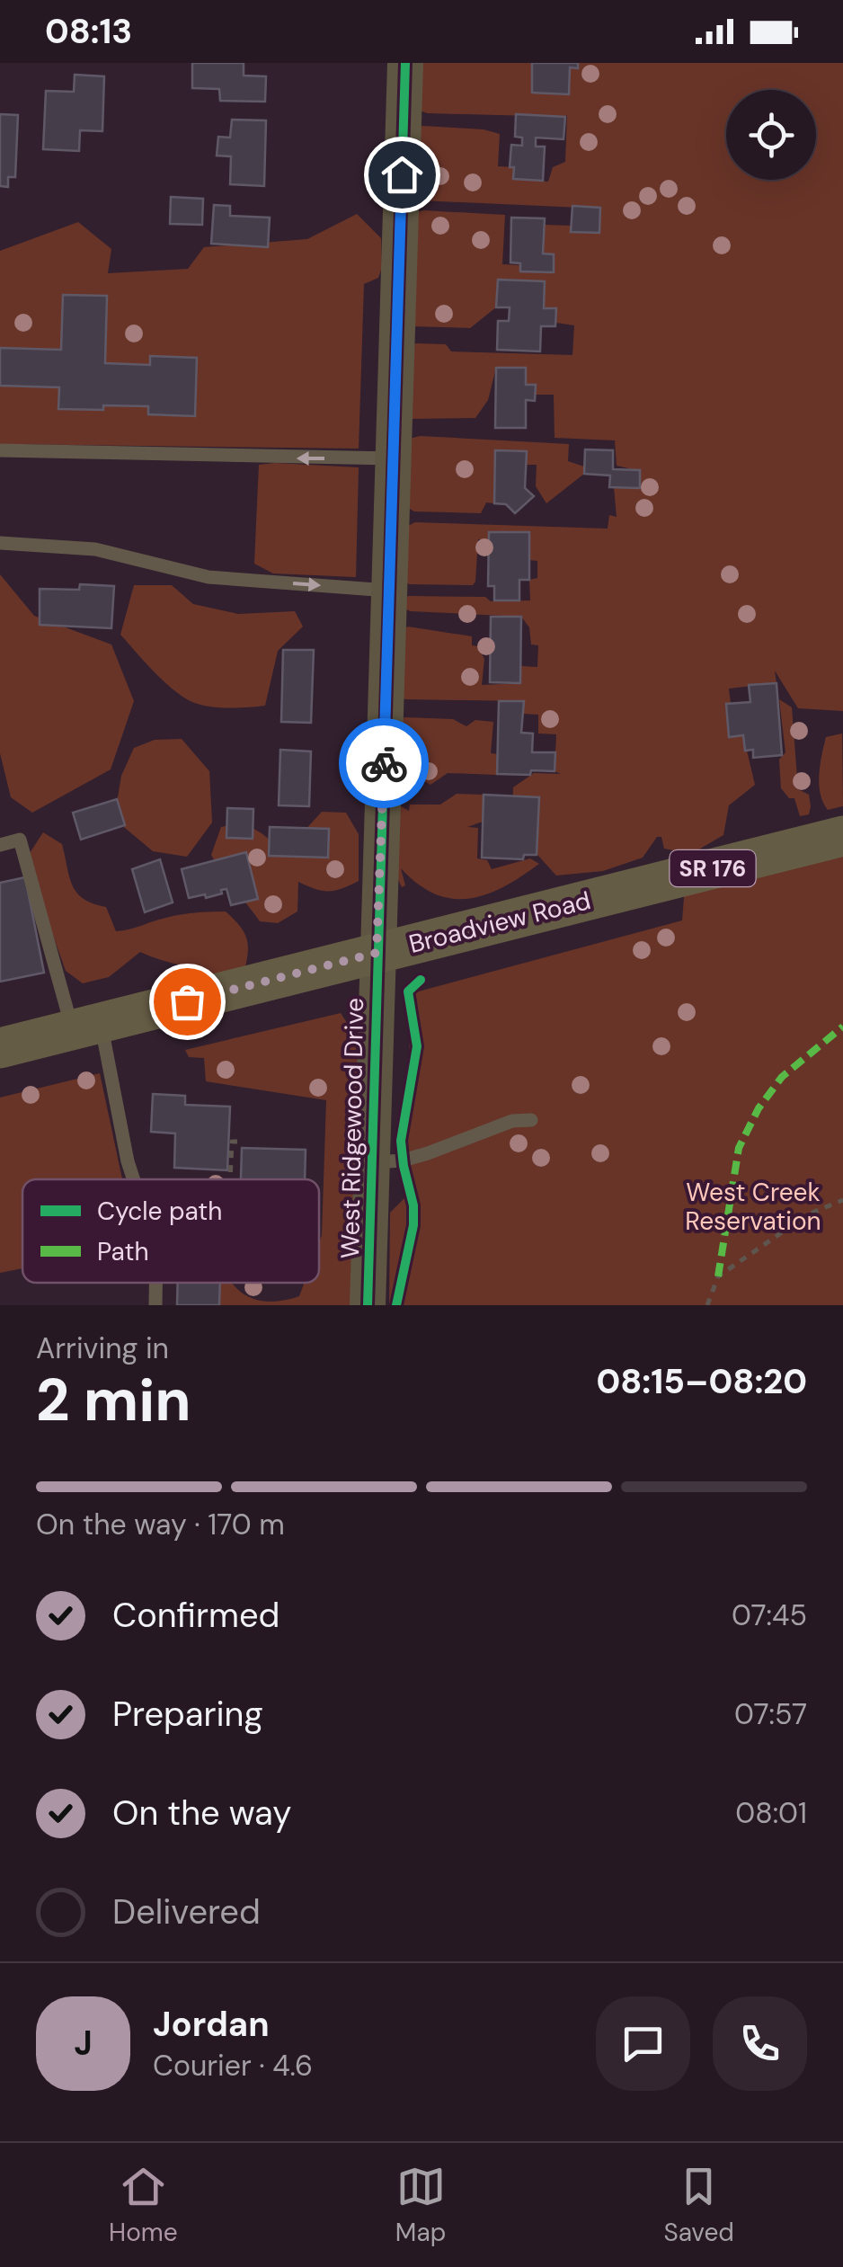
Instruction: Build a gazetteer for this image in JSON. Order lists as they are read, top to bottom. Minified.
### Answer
{"streets":{"main road":["SR 176","Broadview Road"],"street":["West Ridgewood Drive"]},"crossings":[["Broadview Road","West Ridgewood Drive"]],"parks":["West Creek Reservation"],"legend":["Cycle path","Path"],"page":{"status":"08:13","heading":["2 min","Arriving in","08:15–08:20"],"panel":["Jordan","Courier · 4.6"],"bar":"On the way · 170 m","list":[["Confirmed","07:45"],["Preparing","07:57"],["On the way","08:01"],"Delivered"],"round":"J","tabs":["Home","Map","Saved"]}}
